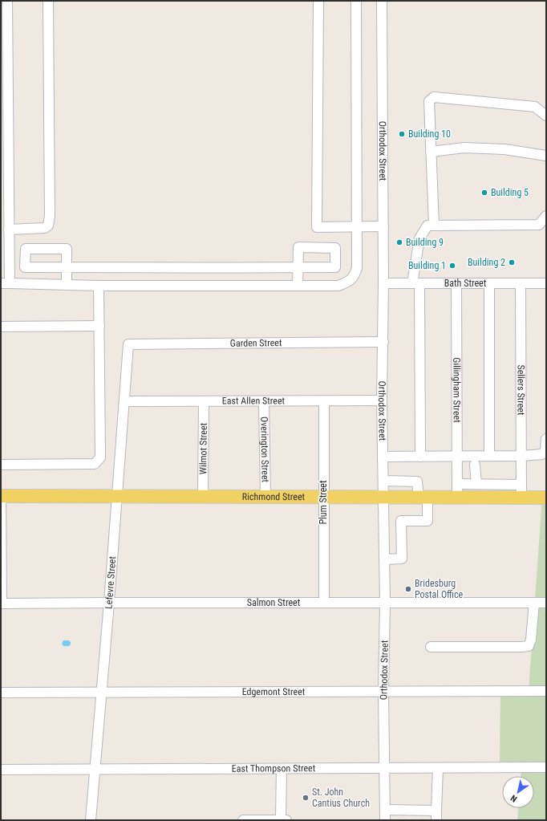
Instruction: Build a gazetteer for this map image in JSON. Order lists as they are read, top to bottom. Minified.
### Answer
{"streets":{"main road":["Richmond Street"],"street":["Orthodox Street","Bath Street","Garden Street","Gillingham Street","Sellers Street","East Allen Street","Wilmot Street","Overington Street","Plum Street","Lefevre Street","Salmon Street","Edgemont Street","East Thompson Street"]},"crossings":[["Orthodox Street","Bath Street"],["Orthodox Street","Garden Street"],["Orthodox Street","East Allen Street"],["Orthodox Street","Richmond Street"],["Orthodox Street","Salmon Street"],["Orthodox Street","Edgemont Street"],["Orthodox Street","East Thompson Street"],["Bath Street","Gillingham Street"],["Bath Street","Sellers Street"],["Garden Street","Lefevre Street"],["Gillingham Street","Richmond Street"],["Sellers Street","Richmond Street"],["East Allen Street","Wilmot Street"],["East Allen Street","Overington Street"],["East Allen Street","Plum Street"],["East Allen Street","Lefevre Street"],["Wilmot Street","Richmond Street"],["Overington Street","Richmond Street"],["Richmond Street","Plum Street"],["Richmond Street","Lefevre Street"],["Plum Street","Salmon Street"],["Lefevre Street","Salmon Street"],["Lefevre Street","Edgemont Street"],["Lefevre Street","East Thompson Street"]],"places":["Building 10","Building 5","Building 9","Building 2","Building 1","Bridesburg Postal Office","St. John Cantius Church"],"north":"bottom left"}
